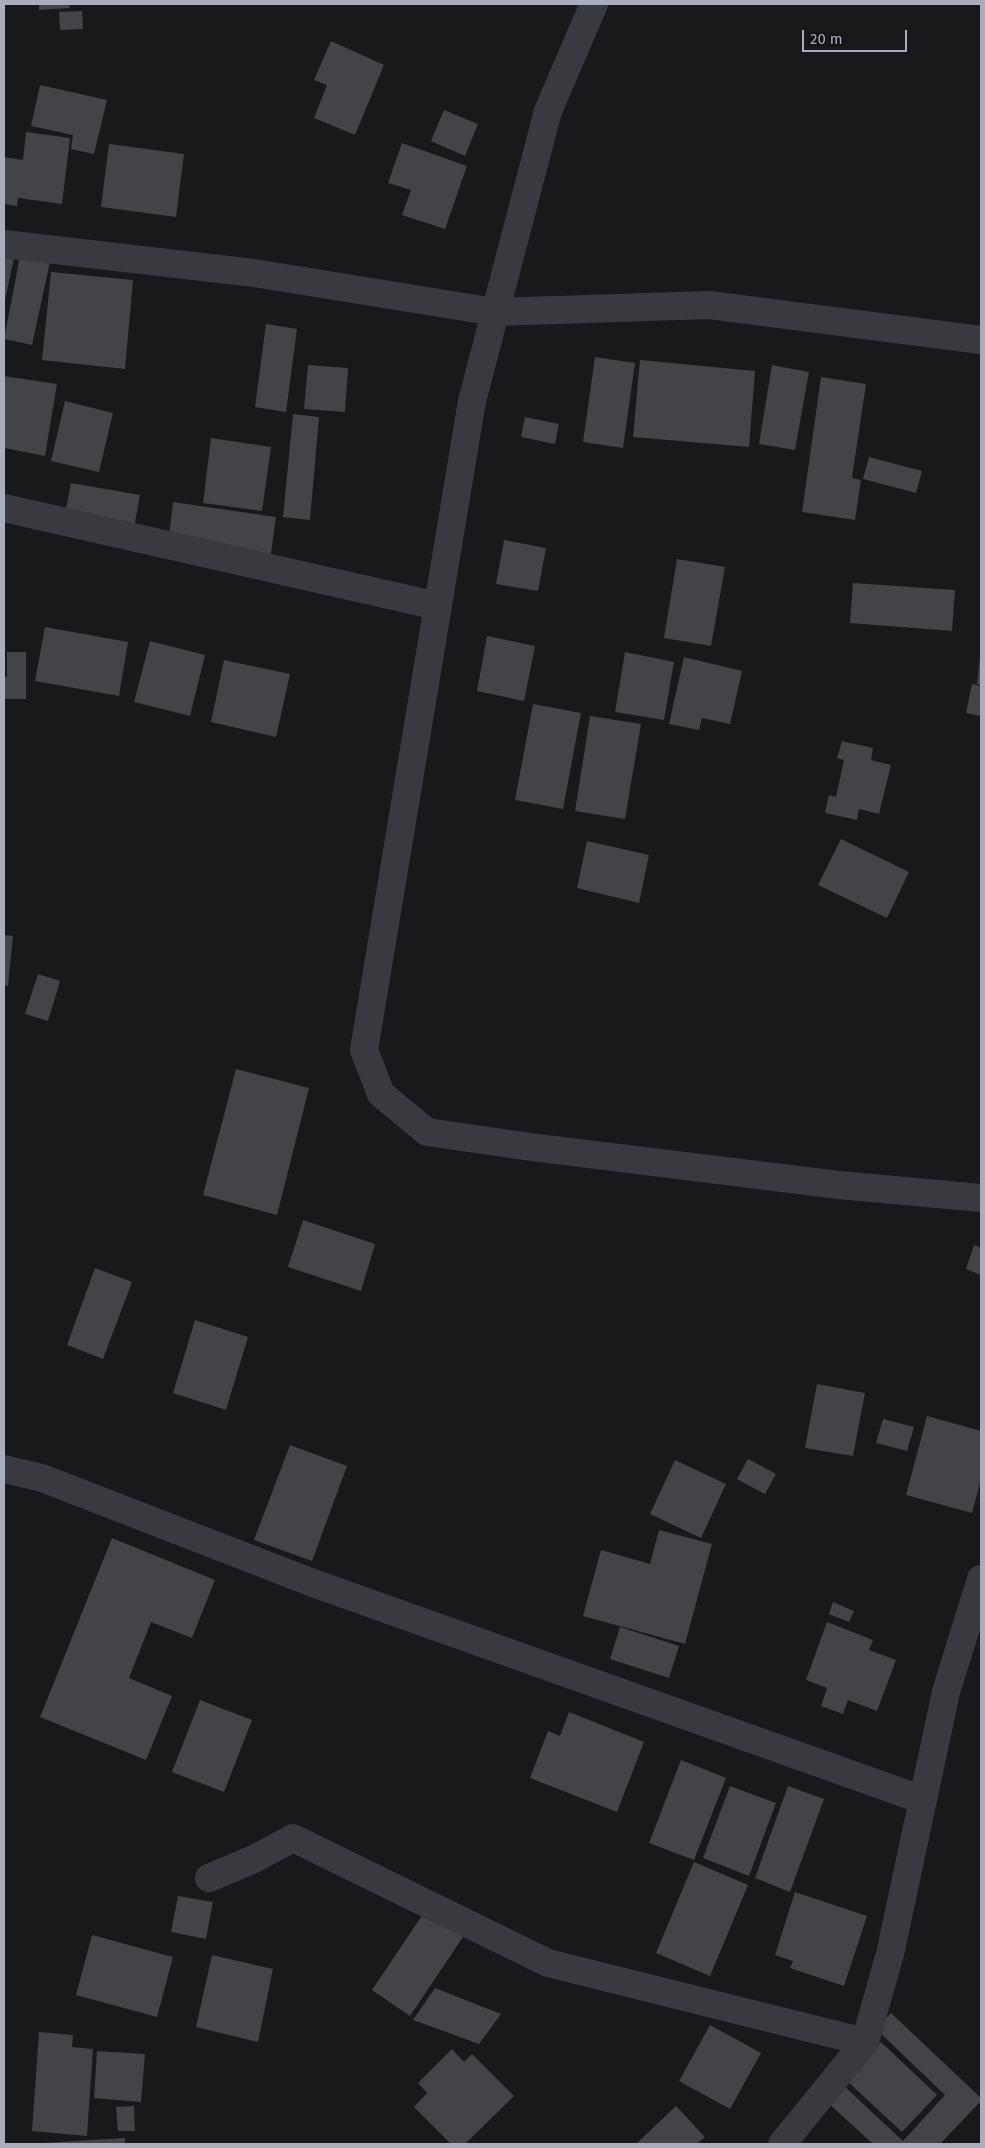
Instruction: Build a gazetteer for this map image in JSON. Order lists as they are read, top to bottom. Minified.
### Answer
{"scale_bar":"20 m"}
